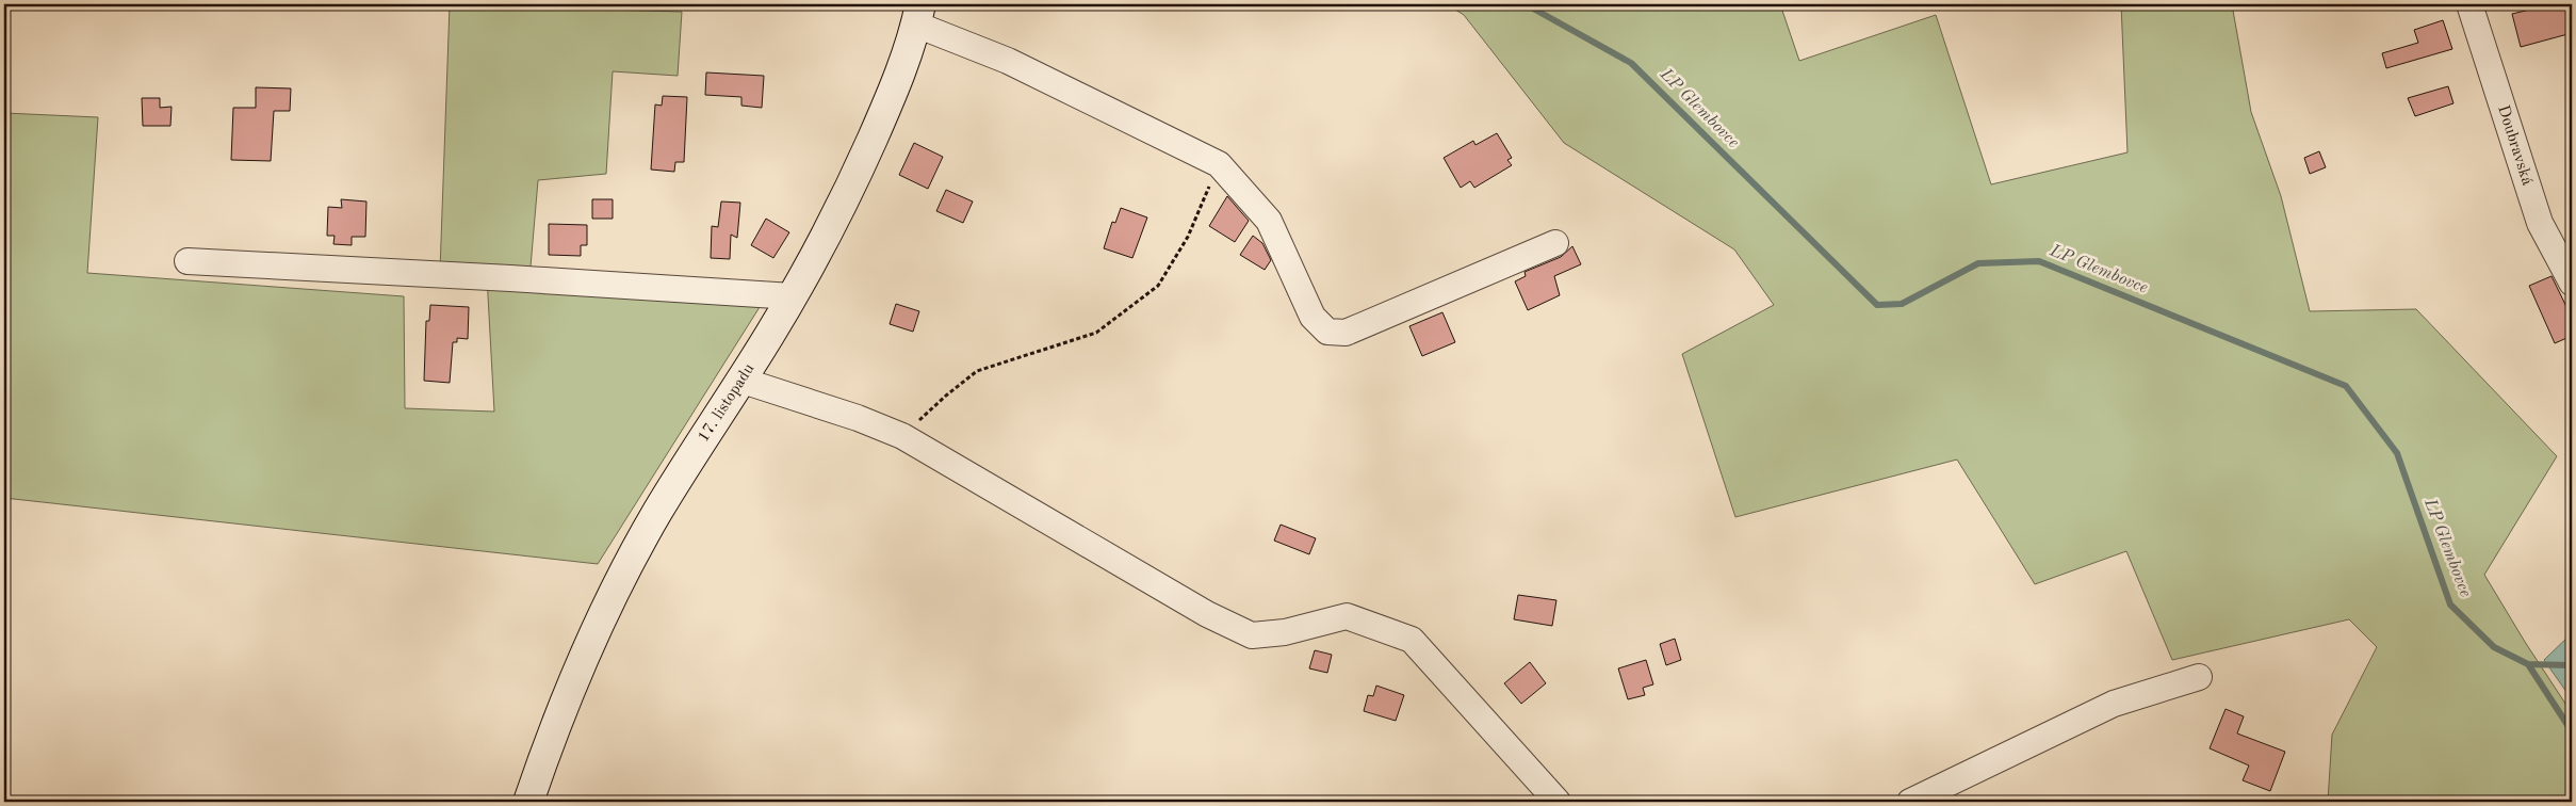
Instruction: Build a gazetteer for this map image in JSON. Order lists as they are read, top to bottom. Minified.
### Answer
{"streets":{"main road":["17. listopadu"],"street":["Doubravská"]},"water":["LP Glembovce"]}
